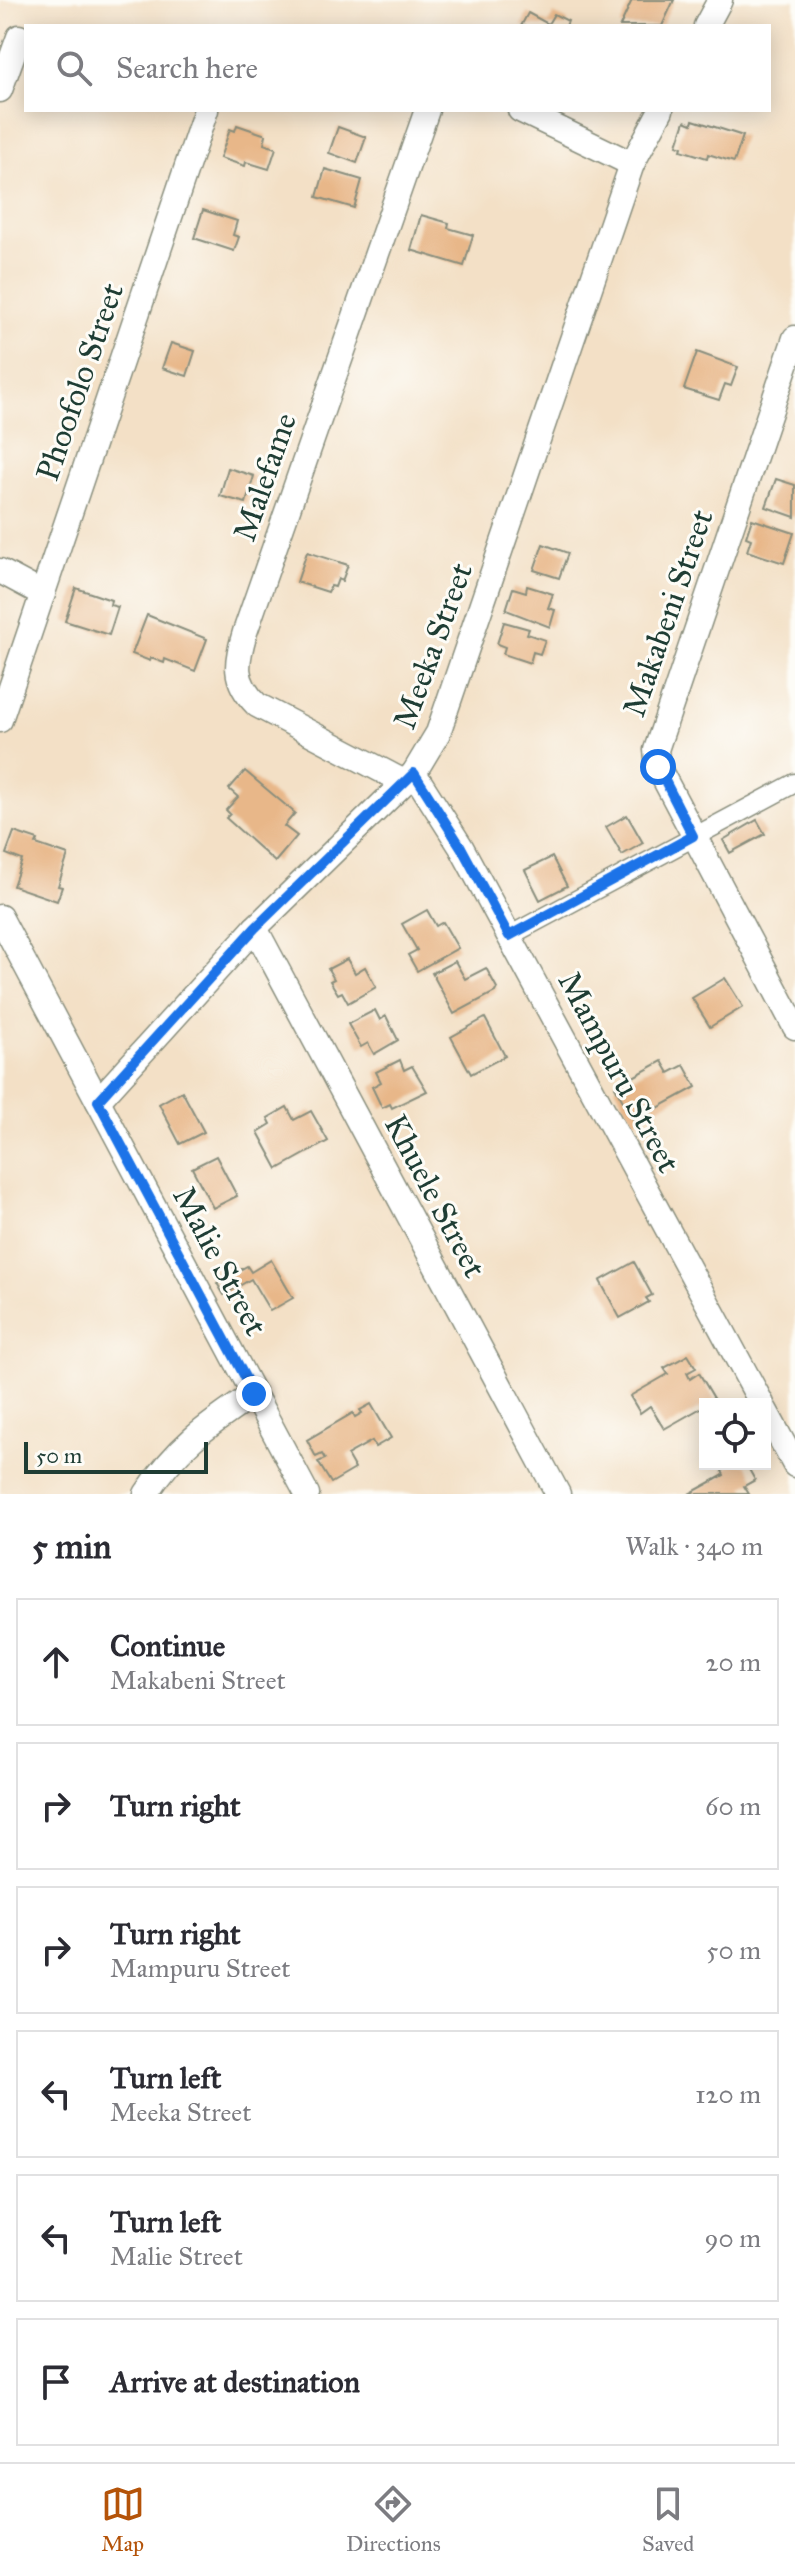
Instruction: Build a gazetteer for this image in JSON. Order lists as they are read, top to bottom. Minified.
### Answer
{"streets":{"street":["Phoofolo Street","Malefame","Makabeni Street","Meeka Street","Mampuru Street","Khuele Street","Malie Street"]},"crossings":[["Malefame","Meeka Street"],["Malefame","Mampuru Street"],["Meeka Street","Mampuru Street"],["Meeka Street","Khuele Street"],["Meeka Street","Malie Street"]],"scale_bar":"50 m","page":{"search":"Search here","scale":"50 m","heading":["5 min","Walk · 340 m"],"list":[["Continue","Makabeni Street","20 m"],["Turn right","60 m"],["Turn right","Mampuru Street","50 m"],["Turn left","Meeka Street","120 m"],["Turn left","Malie Street","90 m"],"Arrive at destination"],"nav":["Map","Directions","Saved"]}}
